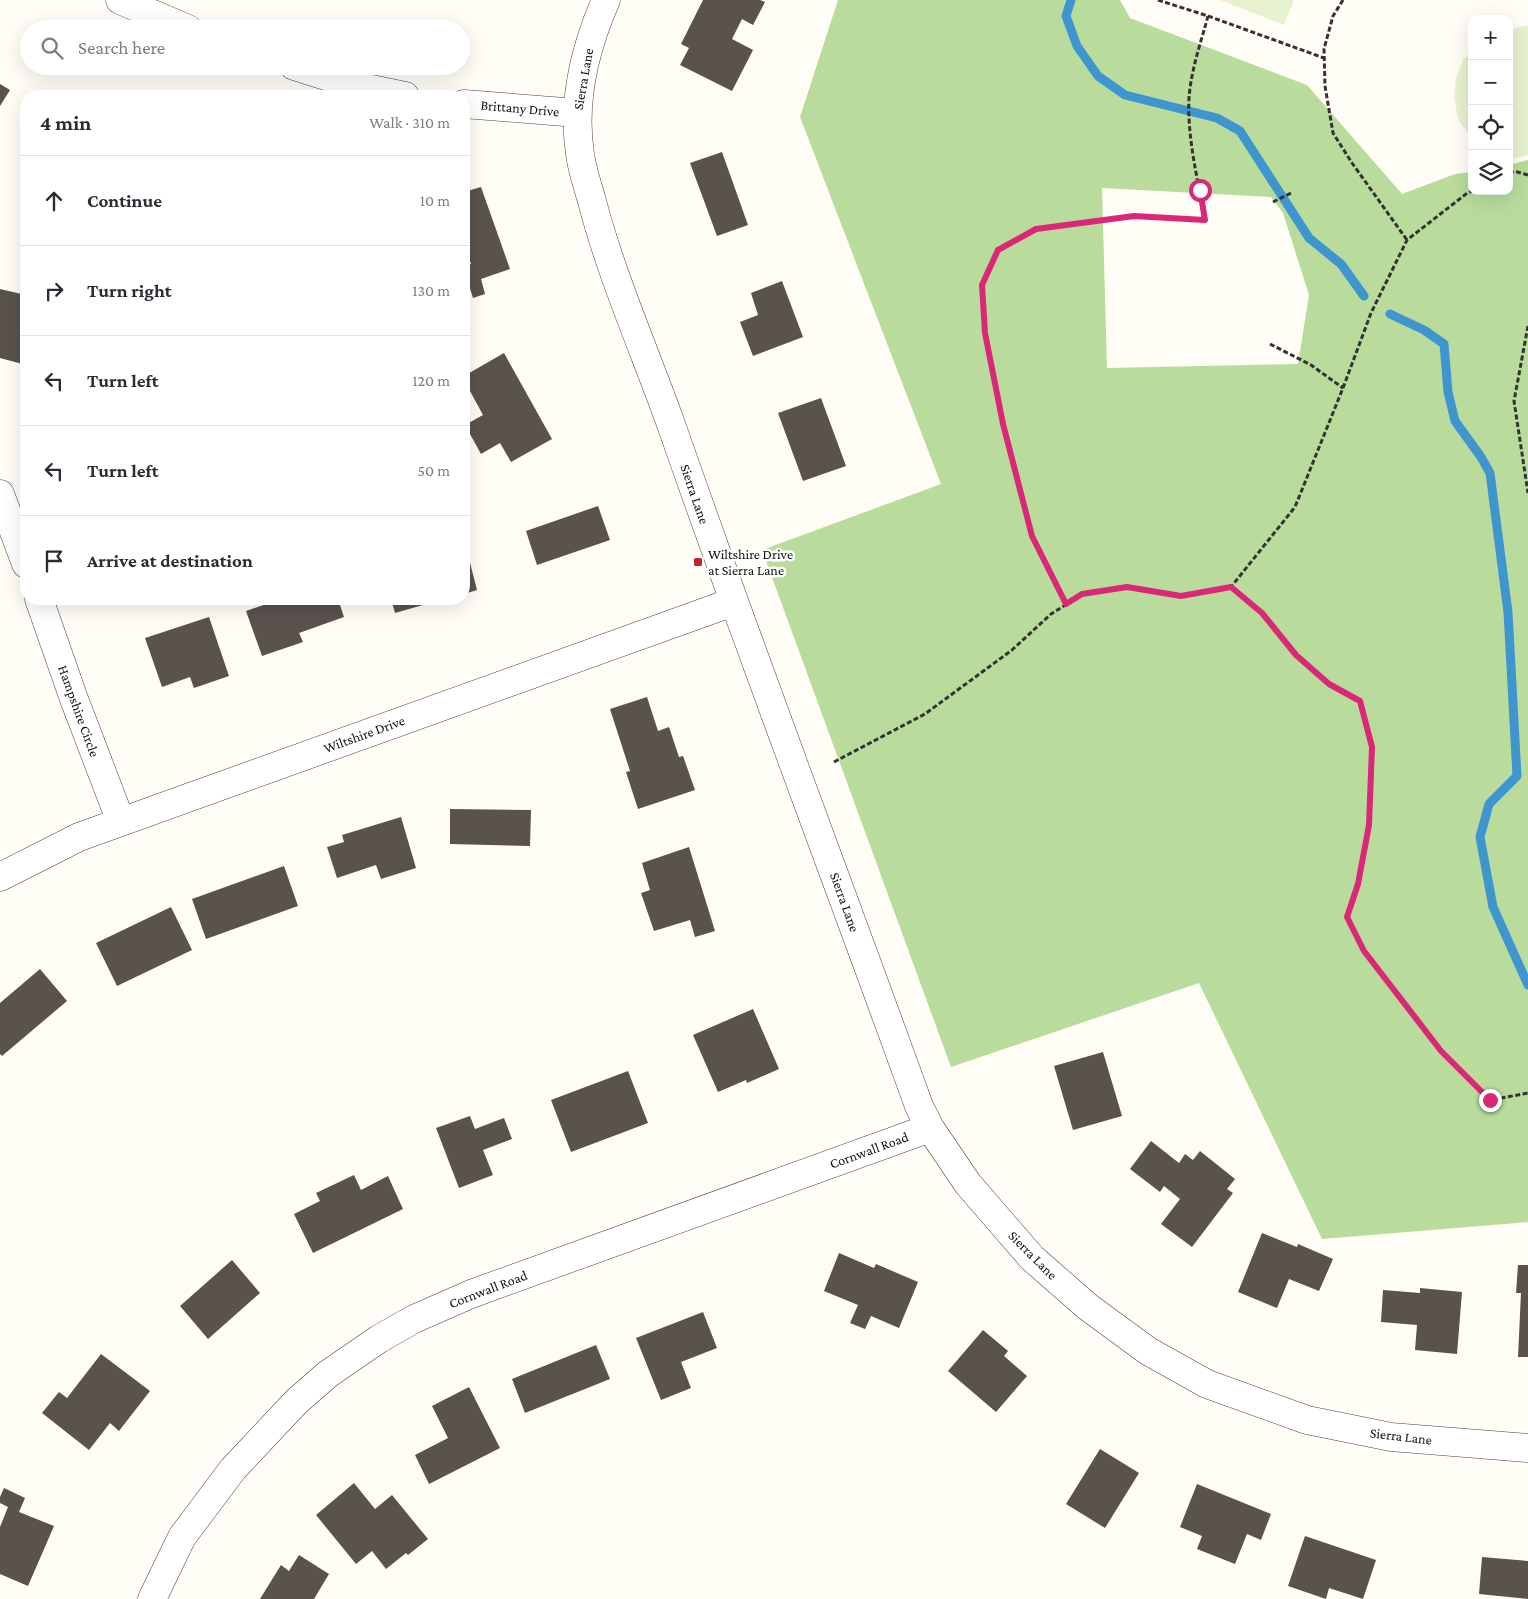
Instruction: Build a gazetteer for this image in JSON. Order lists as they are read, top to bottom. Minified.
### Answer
{"streets":{"street":["Sierra Lane","Brittany Drive","Hampshire Circle","Wiltshire Drive","Cornwall Road"]},"crossings":[["Sierra Lane","Brittany Drive"],["Sierra Lane","Wiltshire Drive"],["Sierra Lane","Cornwall Road"],["Hampshire Circle","Wiltshire Drive"]],"places":{"transit":["Wiltshire Drive at Sierra Lane"]},"page":{"map_buttons":["+","−"],"search":"Search here","heading":["4 min","Walk · 310 m"],"list":[["Continue","10 m"],["Turn right","130 m"],["Turn left","120 m"],["Turn left","50 m"],"Arrive at destination"]}}
